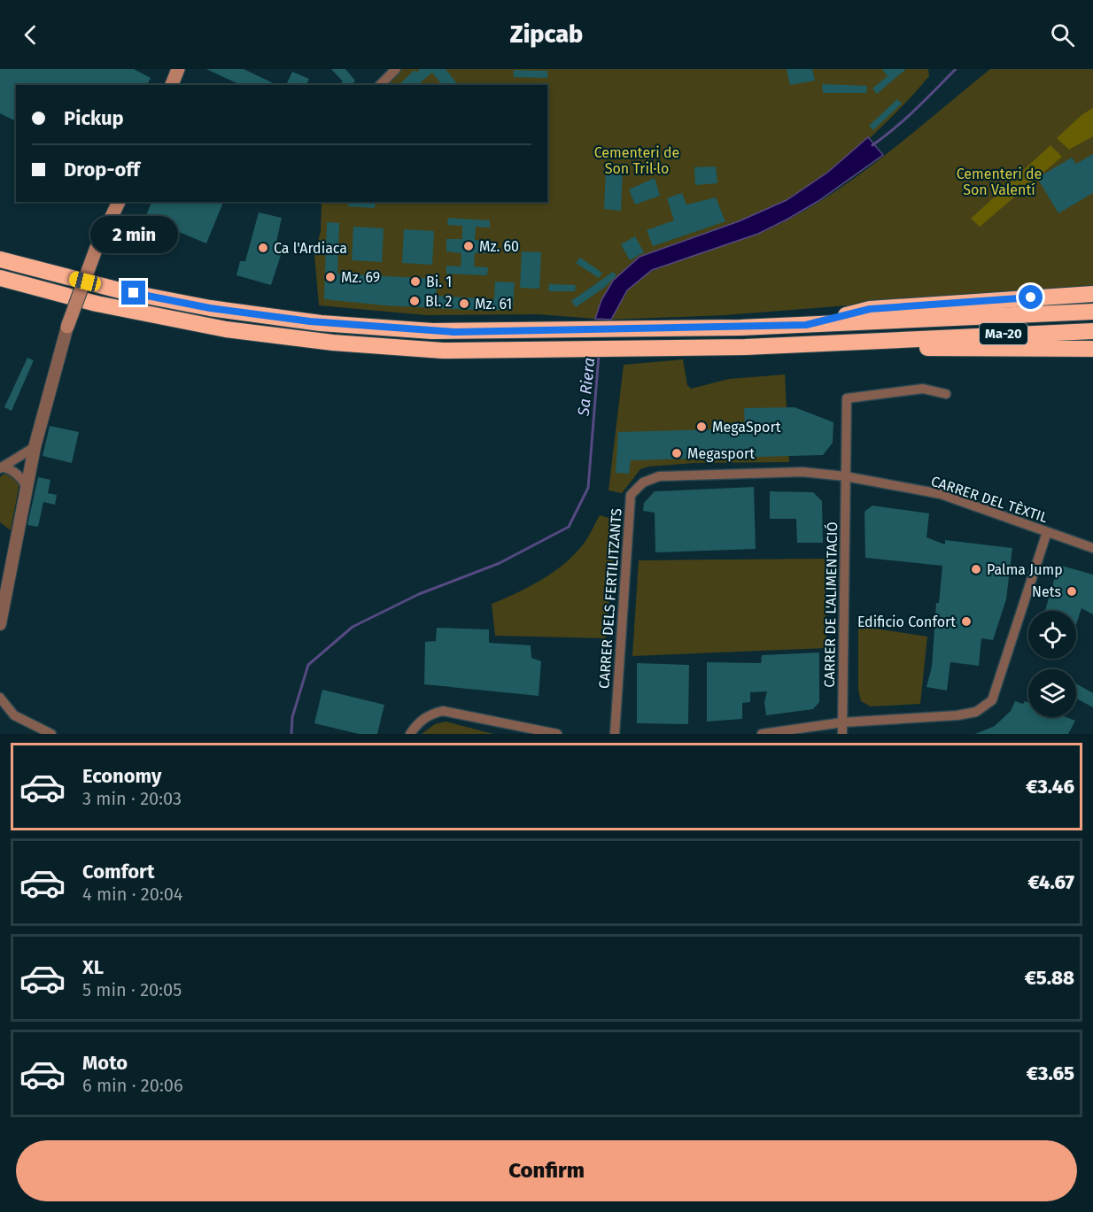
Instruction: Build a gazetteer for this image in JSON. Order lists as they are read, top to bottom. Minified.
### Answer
{"streets":{"highway":["Ma-20"],"street":["CARRER DEL TÈXTIL","CARRER DELS FERTILITZANTS","CARRER DE L'ALIMENTACIÓ"]},"crossings":[["CARRER DEL TÈXTIL","CARRER DELS FERTILITZANTS"],["CARRER DEL TÈXTIL","CARRER DE L'ALIMENTACIÓ"],["CARRER DELS FERTILITZANTS","CARRER DE L'ALIMENTACIÓ"]],"water":["Sa Riera"],"parks":["Cementeri de Son Tril·lo","Cementeri de Son Valentí"],"places":["Mz. 60","Ca l'Ardiaca","Mz. 69","Bi. 1","Bl. 2","Mz. 61","MegaSport","Megasport","Palma Jump","Nets","Edificio Confort"],"page":{"header":"Zipcab","banner":["Pickup","Drop-off"],"bubble":"2 min","list":[{"name":"Economy","note":"3 min · 20:03","value":"€3.46"},{"name":"Comfort","note":"4 min · 20:04","value":"€4.67"},{"name":"XL","note":"5 min · 20:05","value":"€5.88"},{"name":"Moto","note":"6 min · 20:06","value":"€3.65"}],"buttons":"Confirm"}}
